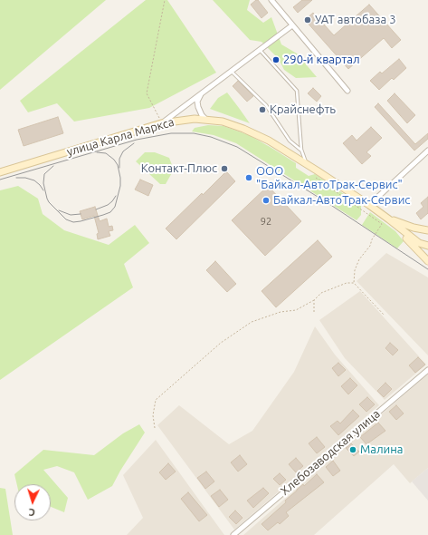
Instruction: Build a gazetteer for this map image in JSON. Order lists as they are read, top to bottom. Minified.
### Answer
{"streets":{"street":["улица Карла Маркса","Хлебозаводская улица"]},"places":["УАТ автобаза 3","290-й квартал","Крайснефть","Контакт-Плюс","ООО \"Байкал-АвтоТрак-Сервис\"","Байкал-АвтоТрак-Сервис","Малина"],"house_numbers":["92"],"north":"bottom"}
